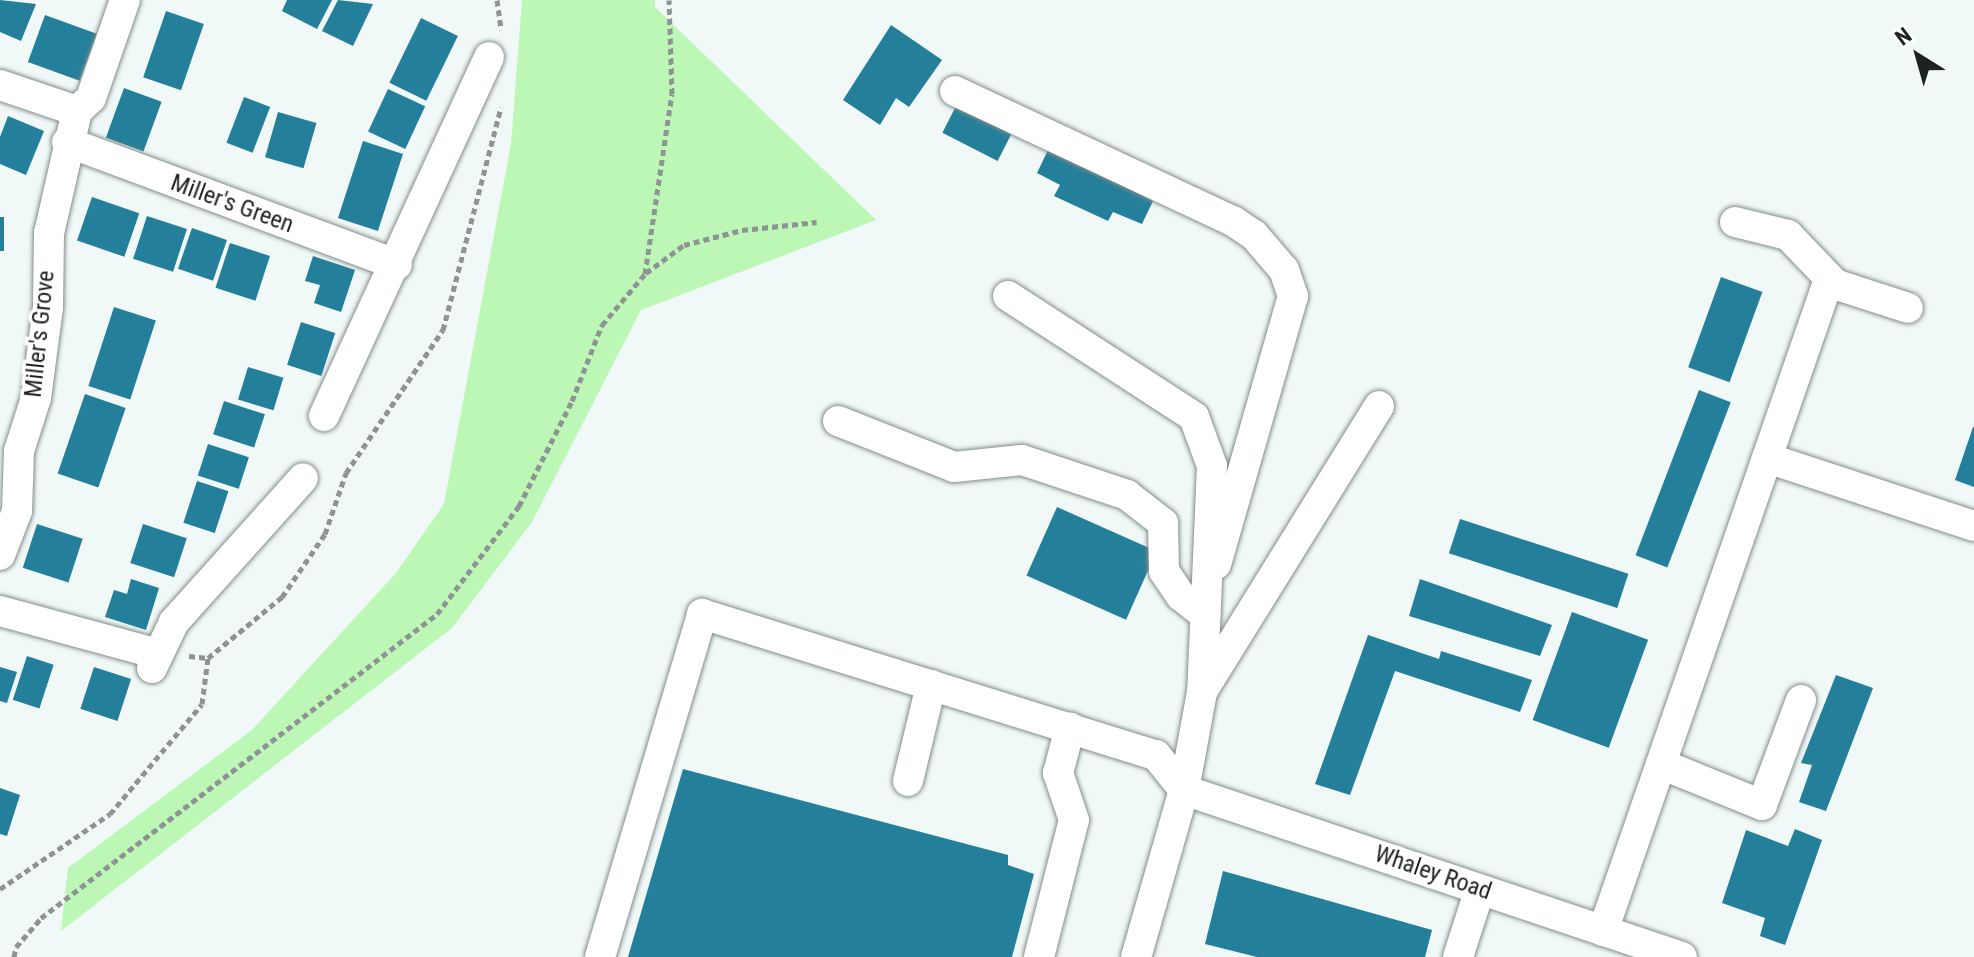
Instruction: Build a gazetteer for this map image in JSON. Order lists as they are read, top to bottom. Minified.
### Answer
{"streets":{"street":["Miller's Green","Miller's Grove","Whaley Road"]},"crossings":[["Miller's Green","Miller's Grove"]],"north":"top left"}
